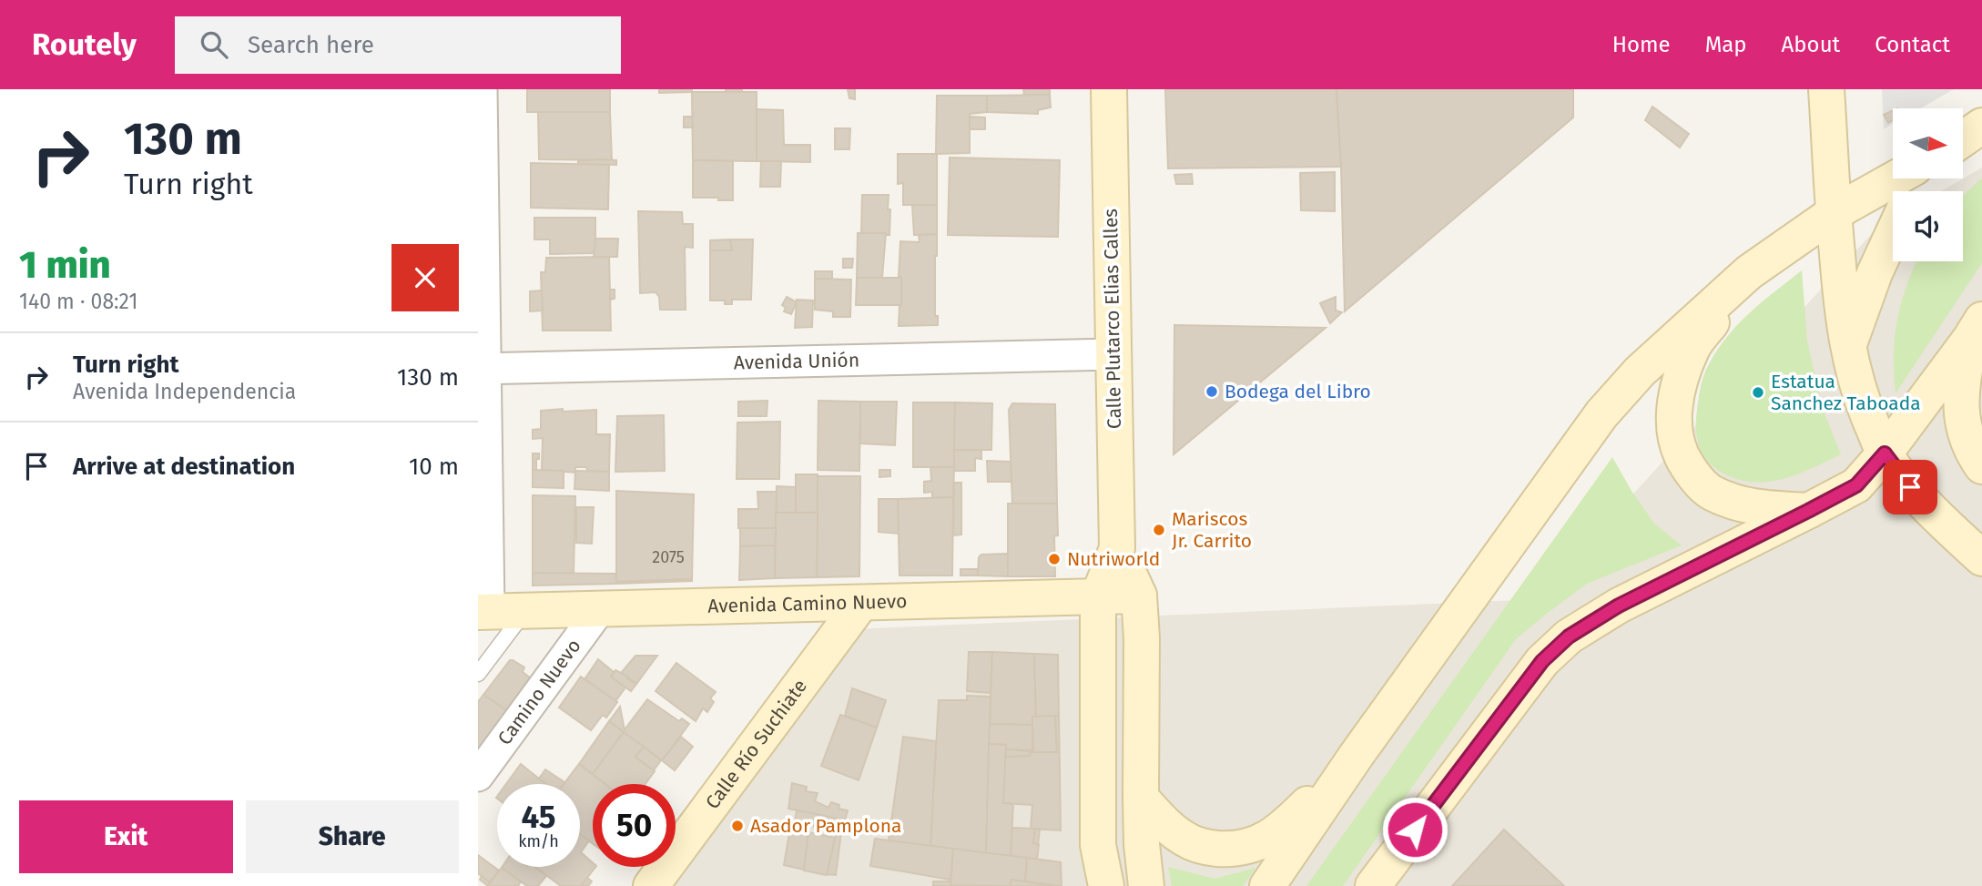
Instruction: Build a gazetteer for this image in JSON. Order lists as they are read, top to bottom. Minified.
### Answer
{"streets":{"main road":["Calle Plutarco Elias Calles","Avenida Camino Nuevo","Calle Río Suchiate"],"street":["Avenida Unión","Camino Nuevo"]},"crossings":[["Calle Plutarco Elias Calles","Avenida Unión"],["Calle Plutarco Elias Calles","Avenida Camino Nuevo"],["Avenida Camino Nuevo","Camino Nuevo"],["Avenida Camino Nuevo","Calle Río Suchiate"]],"places":["Bodega del Libro","Estatua Sanchez Taboada","Mariscos Jr. Carrito","Nutriworld","Asador Pamplona"],"house_numbers":["2075"],"north":"right","page":{"header":"Routely","search":"Search here","nav":["Home","Map","About","Contact"],"turn":["130 m","Turn right"],"heading":["1 min","140 m · 08:21"],"list":[{"name":"Turn right","note":"Avenida Independencia","value":"130 m"},{"name":"Arrive at destination","value":"10 m"}],"speed":"45 km/h","limit":"50","buttons":["Exit","Share"]}}
